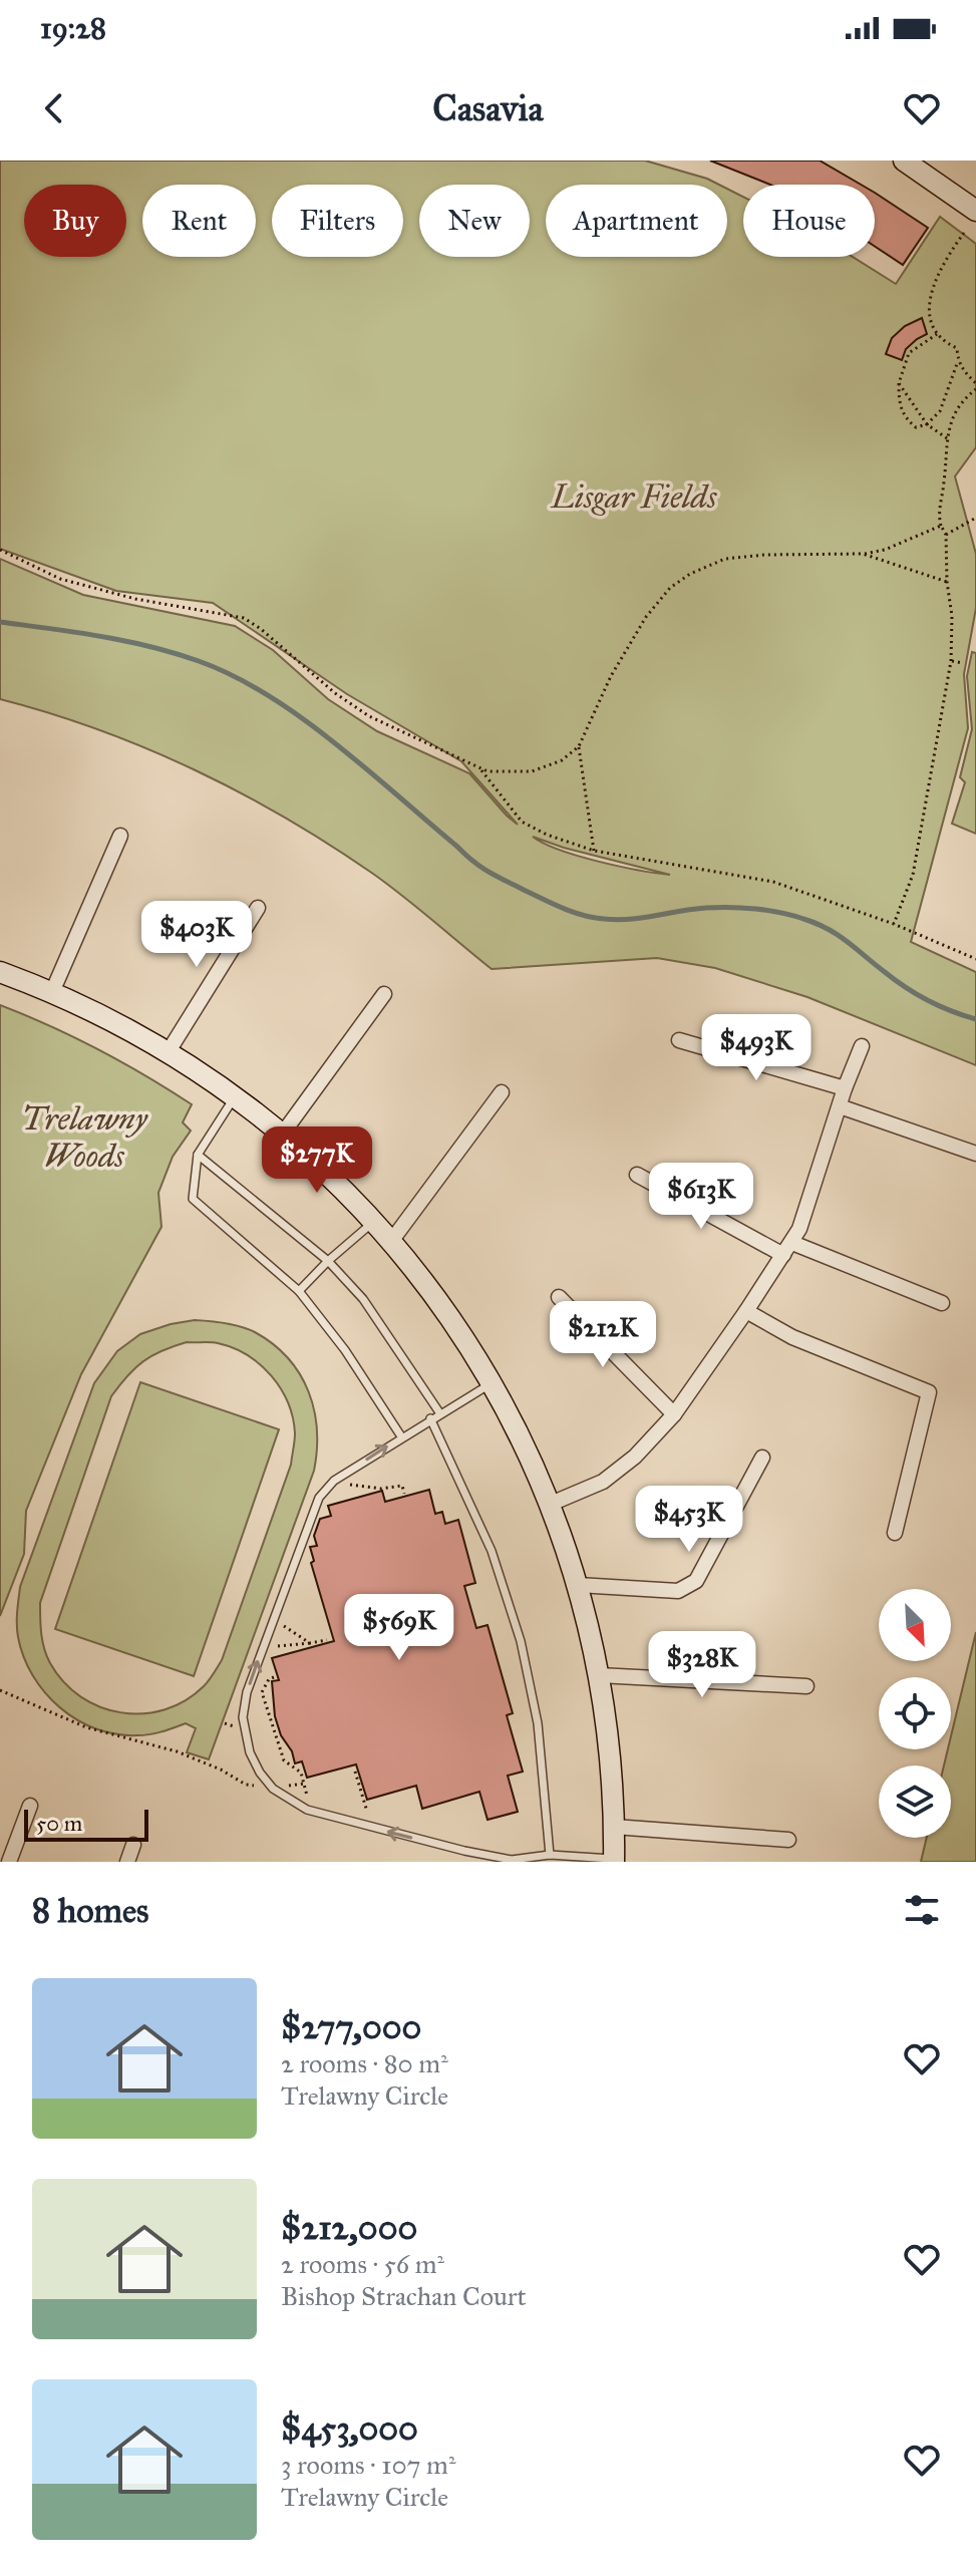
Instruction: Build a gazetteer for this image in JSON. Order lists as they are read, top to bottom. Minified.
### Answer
{"parks":["Lisgar Fields","Trelawny Woods"],"scale_bar":"50 m","north":"bottom right","page":{"status":"19:28","header":"Casavia","chip":["Buy","Rent","Filters","New","Apartment","House"],"price":["$403K","$493K","$277K","$613K","$212K","$453K","$569K","$328K"],"scale":"50 m","heading":"8 homes","list":[{"name":"$277,000","note":"2 rooms · 80 m² · Trelawny Circle"},{"name":"$212,000","note":"2 rooms · 56 m² · Bishop Strachan Court"},{"name":"$453,000","note":"3 rooms · 107 m² · Trelawny Circle"}]}}
